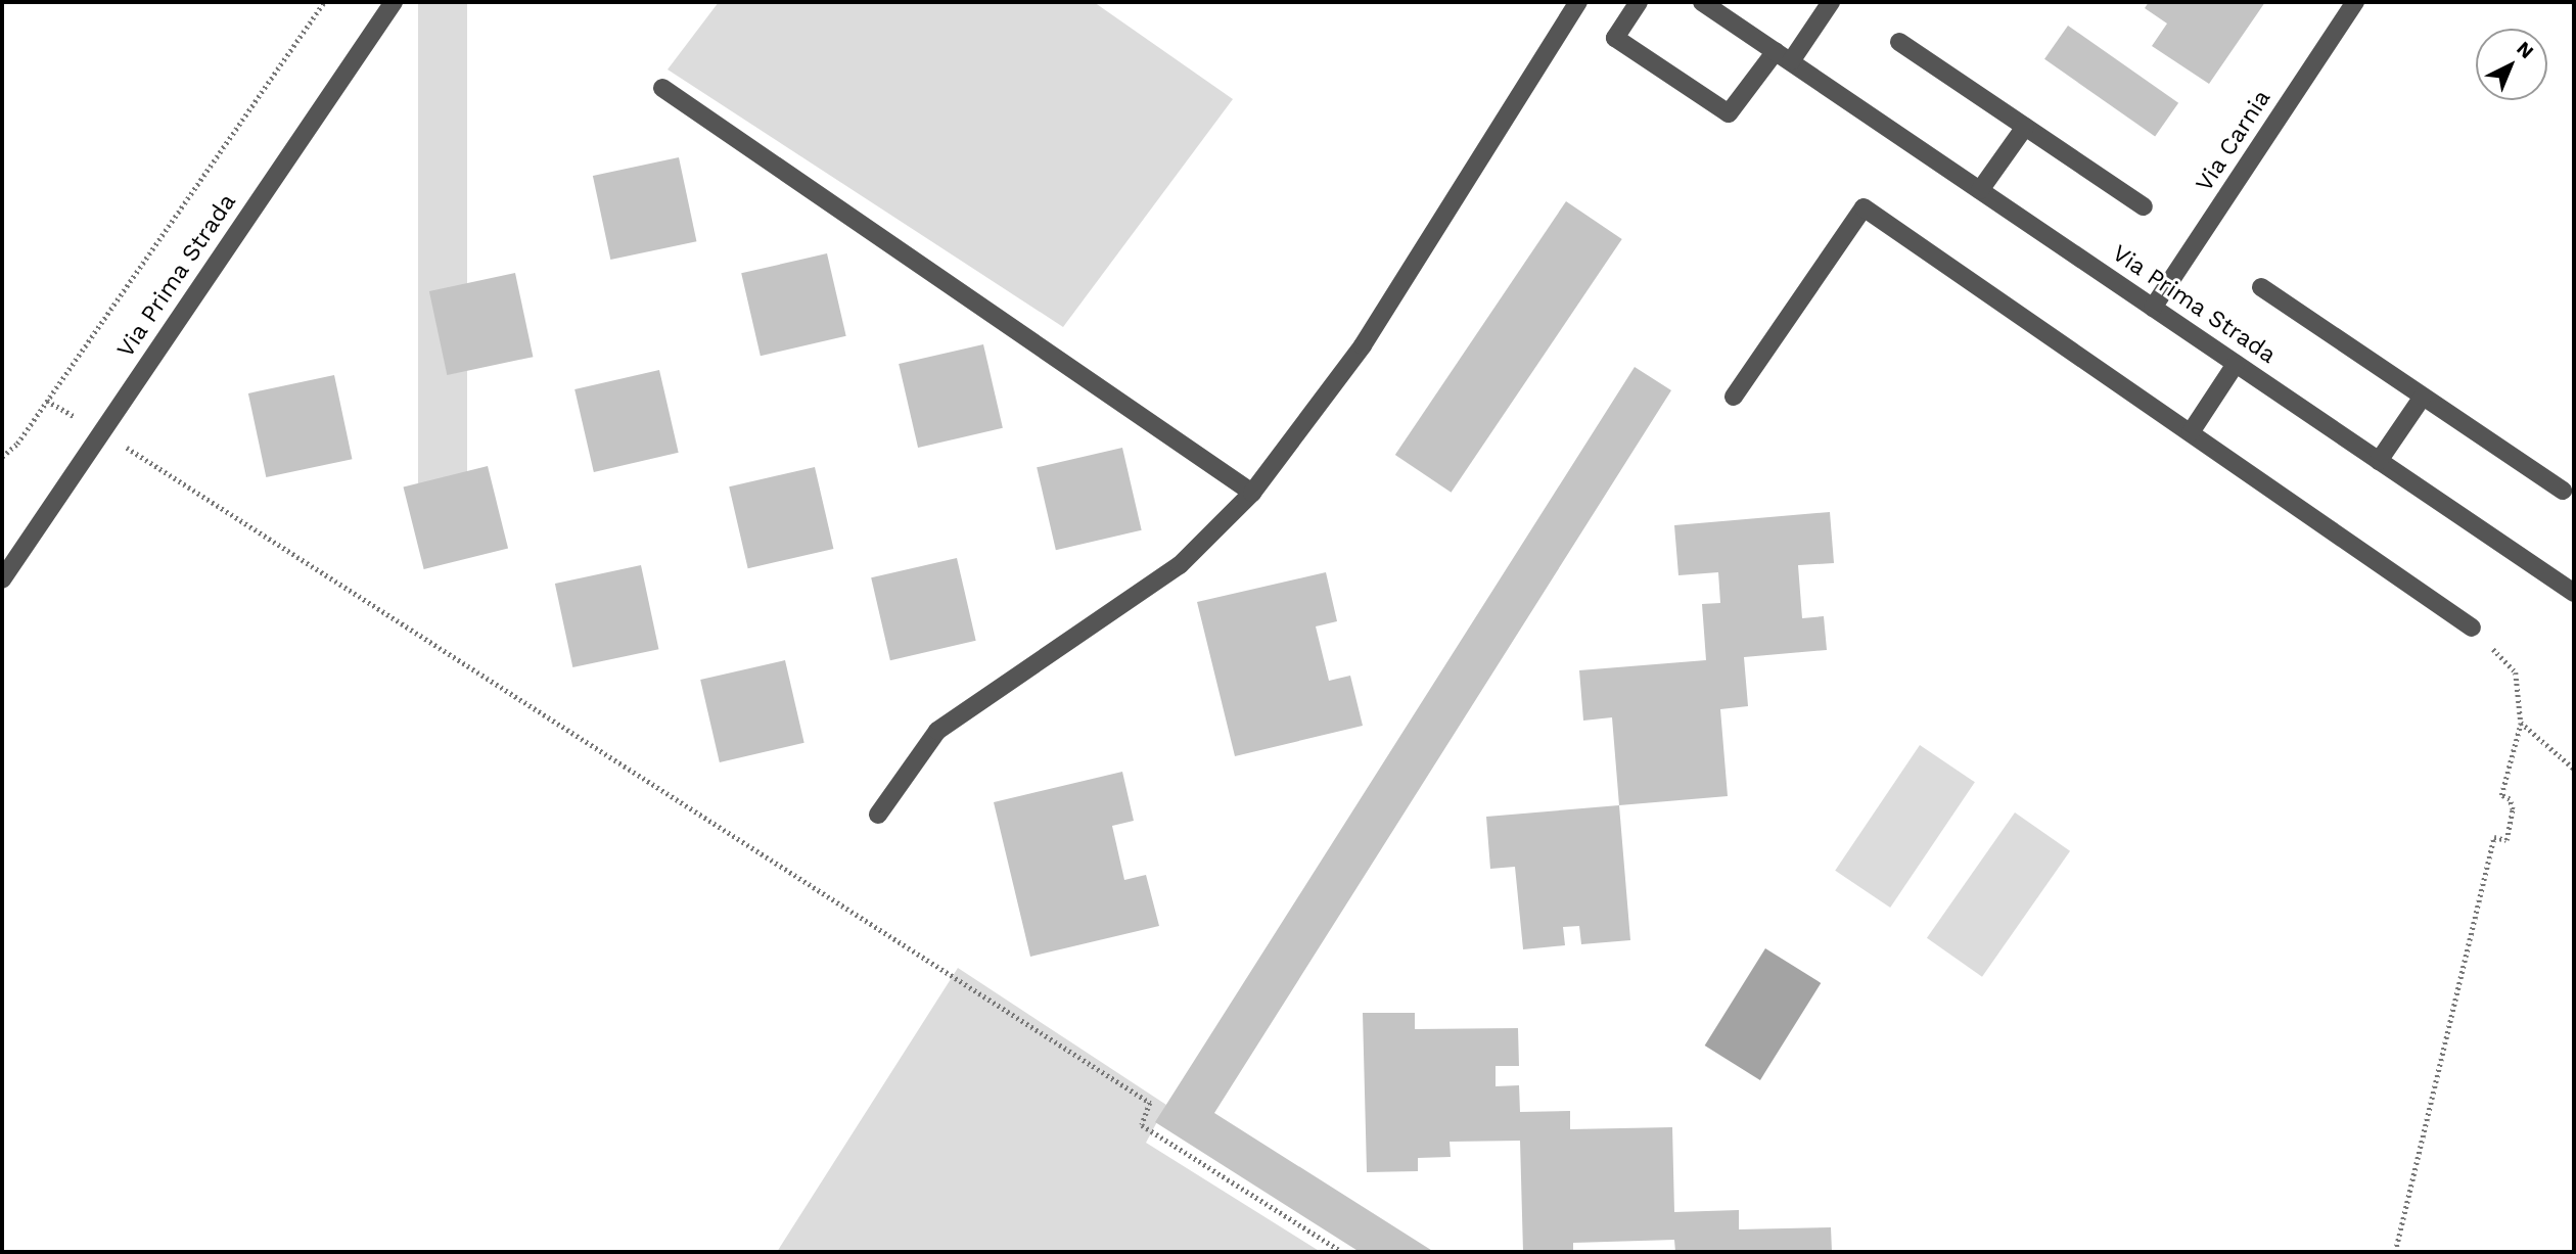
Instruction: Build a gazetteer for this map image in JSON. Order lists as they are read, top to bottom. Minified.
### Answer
{"streets":{"street":["Via Carnia","Via Prima Strada"]},"crossings":[["Via Carnia","Via Prima Strada"]],"north":"top right"}
